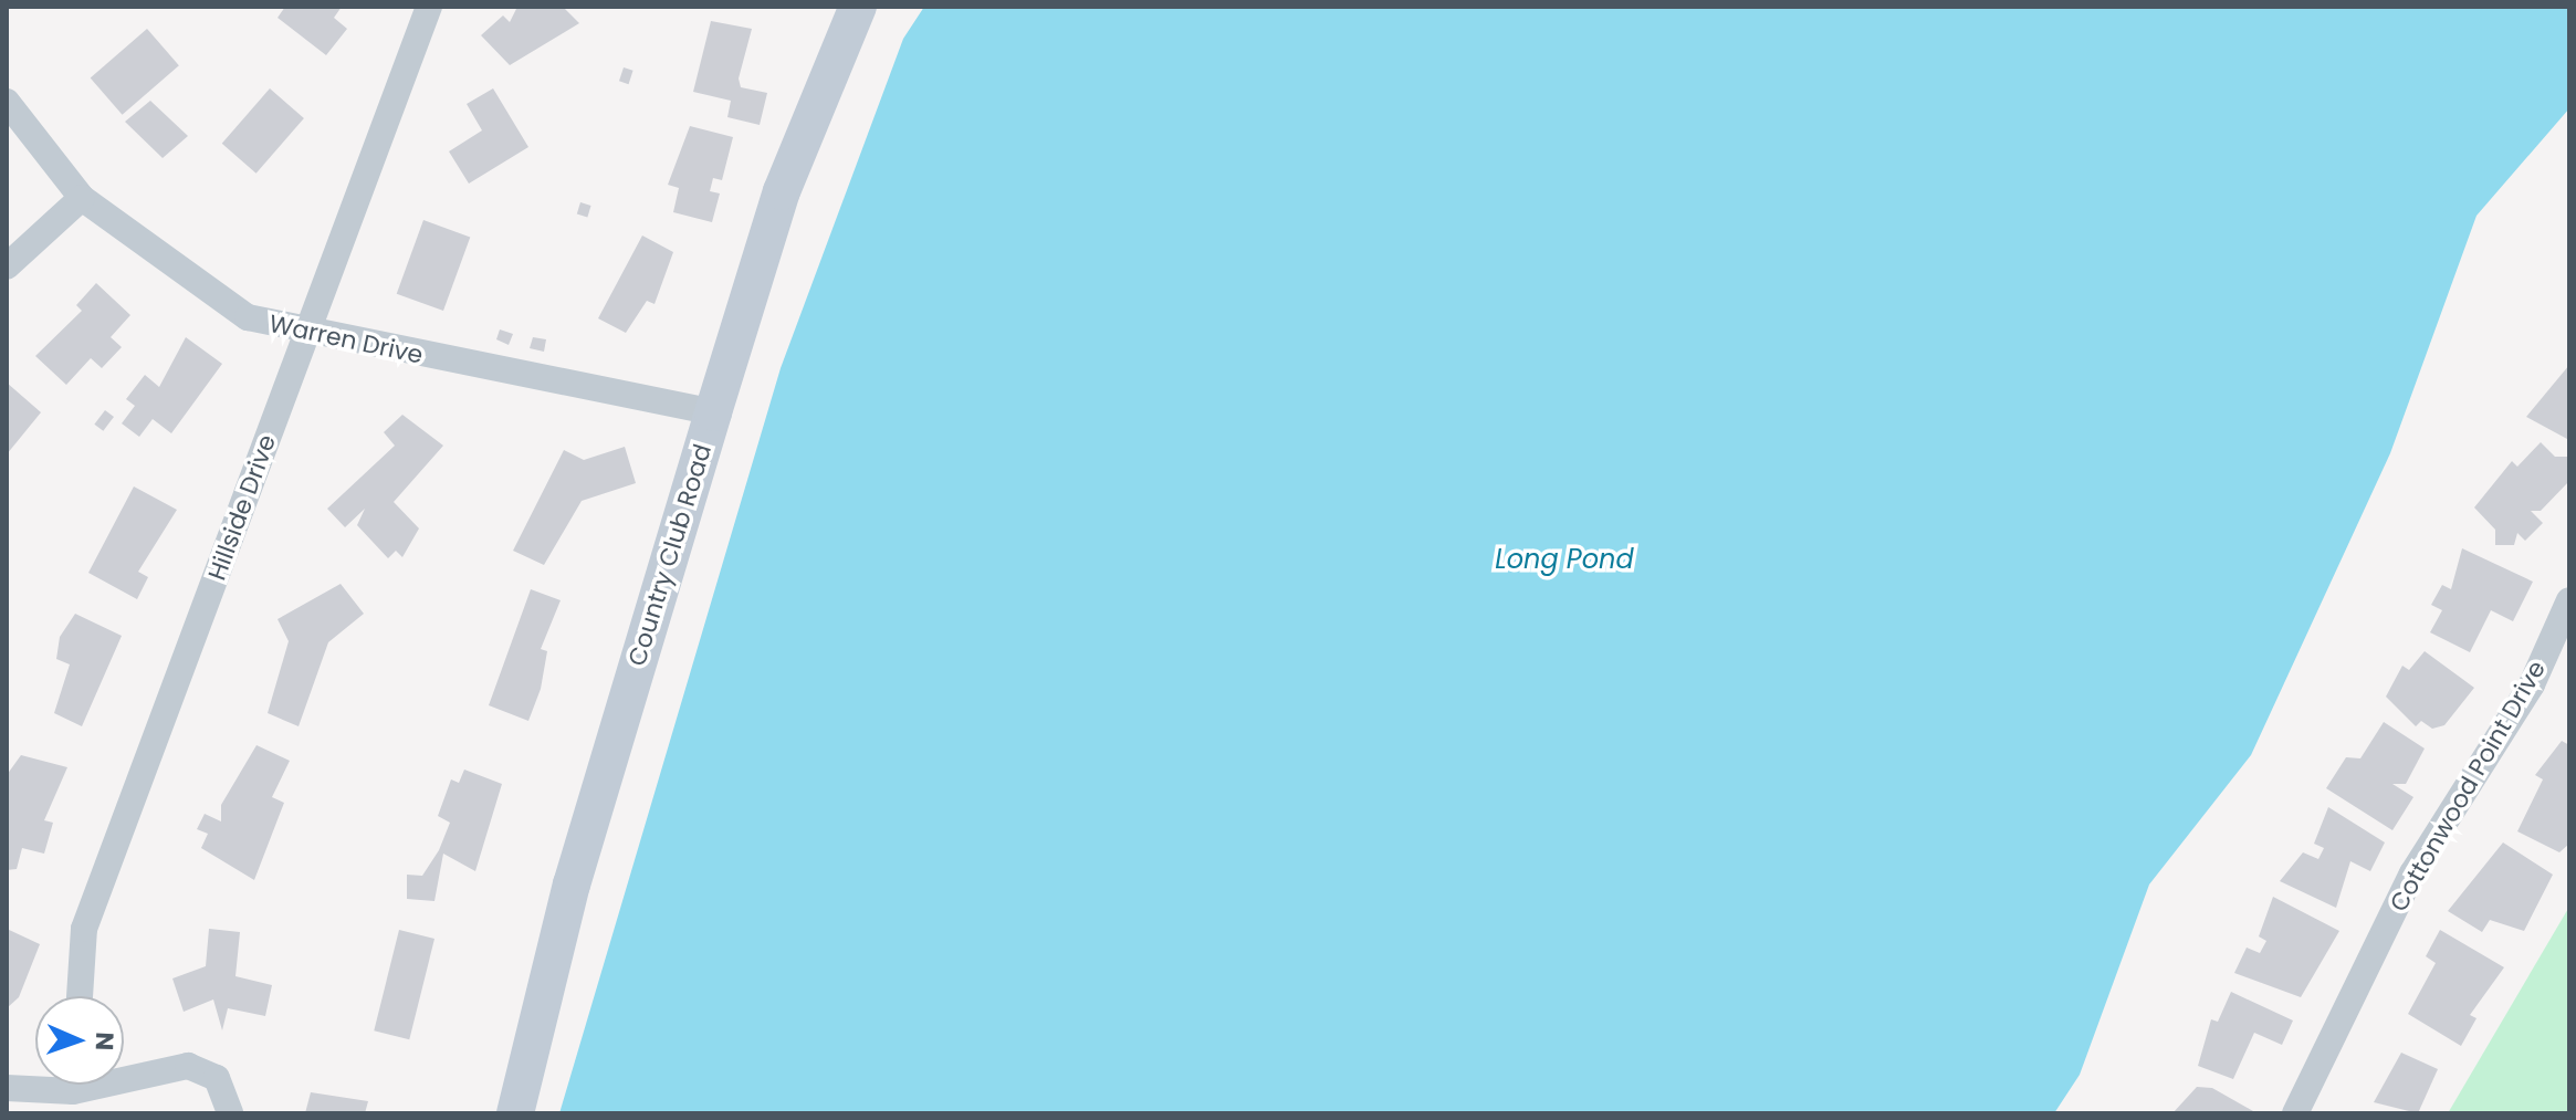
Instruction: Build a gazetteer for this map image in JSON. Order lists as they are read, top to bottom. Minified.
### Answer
{"streets":{"street":["Warren Drive","Hillside Drive","Country Club Road","Cottonwood Point Drive"]},"crossings":[["Warren Drive","Hillside Drive"],["Warren Drive","Country Club Road"]],"water":["Long Pond"],"north":"right"}
